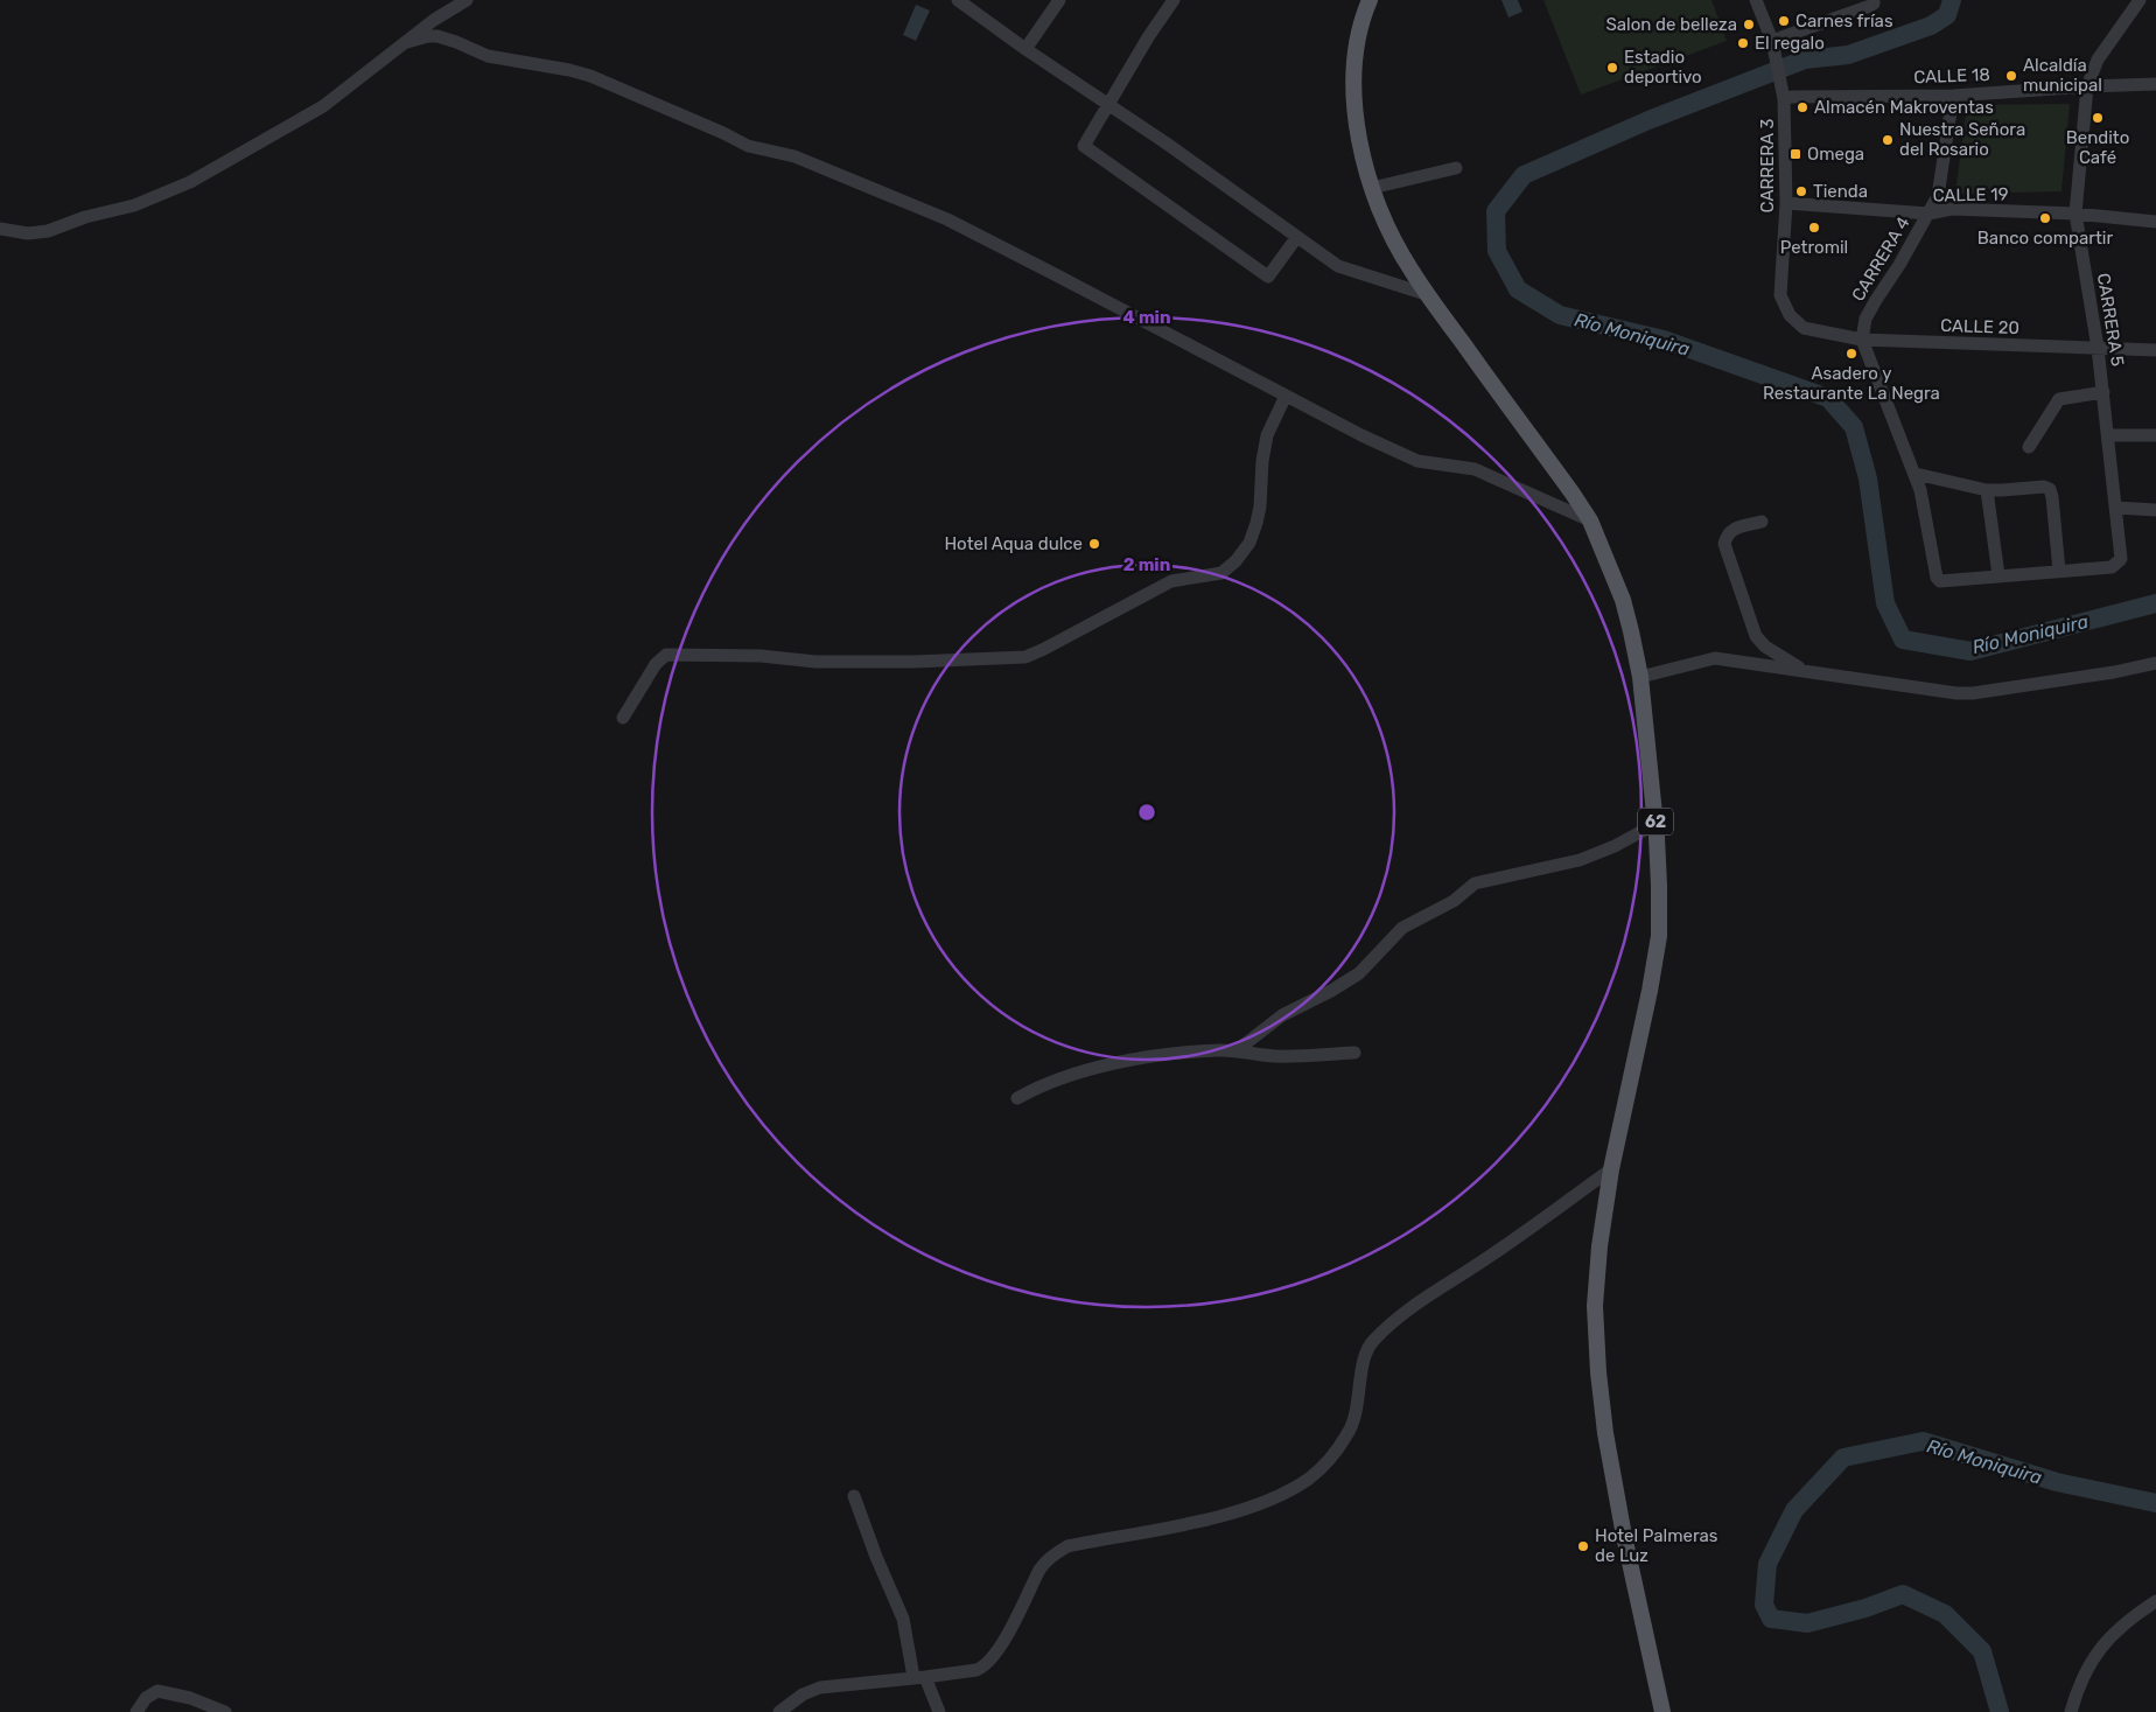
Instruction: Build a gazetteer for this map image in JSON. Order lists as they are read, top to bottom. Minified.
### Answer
{"streets":{"main road":["62"],"street":["CALLE 18","CARRERA 3","CALLE 19","CARRERA 4","CARRERA 5","CALLE 20"]},"crossings":[["CALLE 18","CARRERA 3"],["CALLE 18","CARRERA 4"],["CALLE 18","CARRERA 5"],["CARRERA 3","CALLE 19"],["CARRERA 3","CALLE 20"],["CALLE 19","CARRERA 4"],["CALLE 19","CARRERA 5"],["CARRERA 4","CALLE 20"],["CARRERA 5","CALLE 20"]],"water":["Río Moniquira"],"places":{"other":["Carnes frías","Salon de belleza","El regalo","Estadio deportivo","Alcaldía municipal","Almacén Makroventas","Bendito Café","Nuestra Señora del Rosario","Tienda","Banco compartir","Petromil","Asadero y Restaurante La Negra","Hotel Aqua dulce","Hotel Palmeras de Luz"],"transit":["Omega"]},"rings":["4 min","2 min"]}
